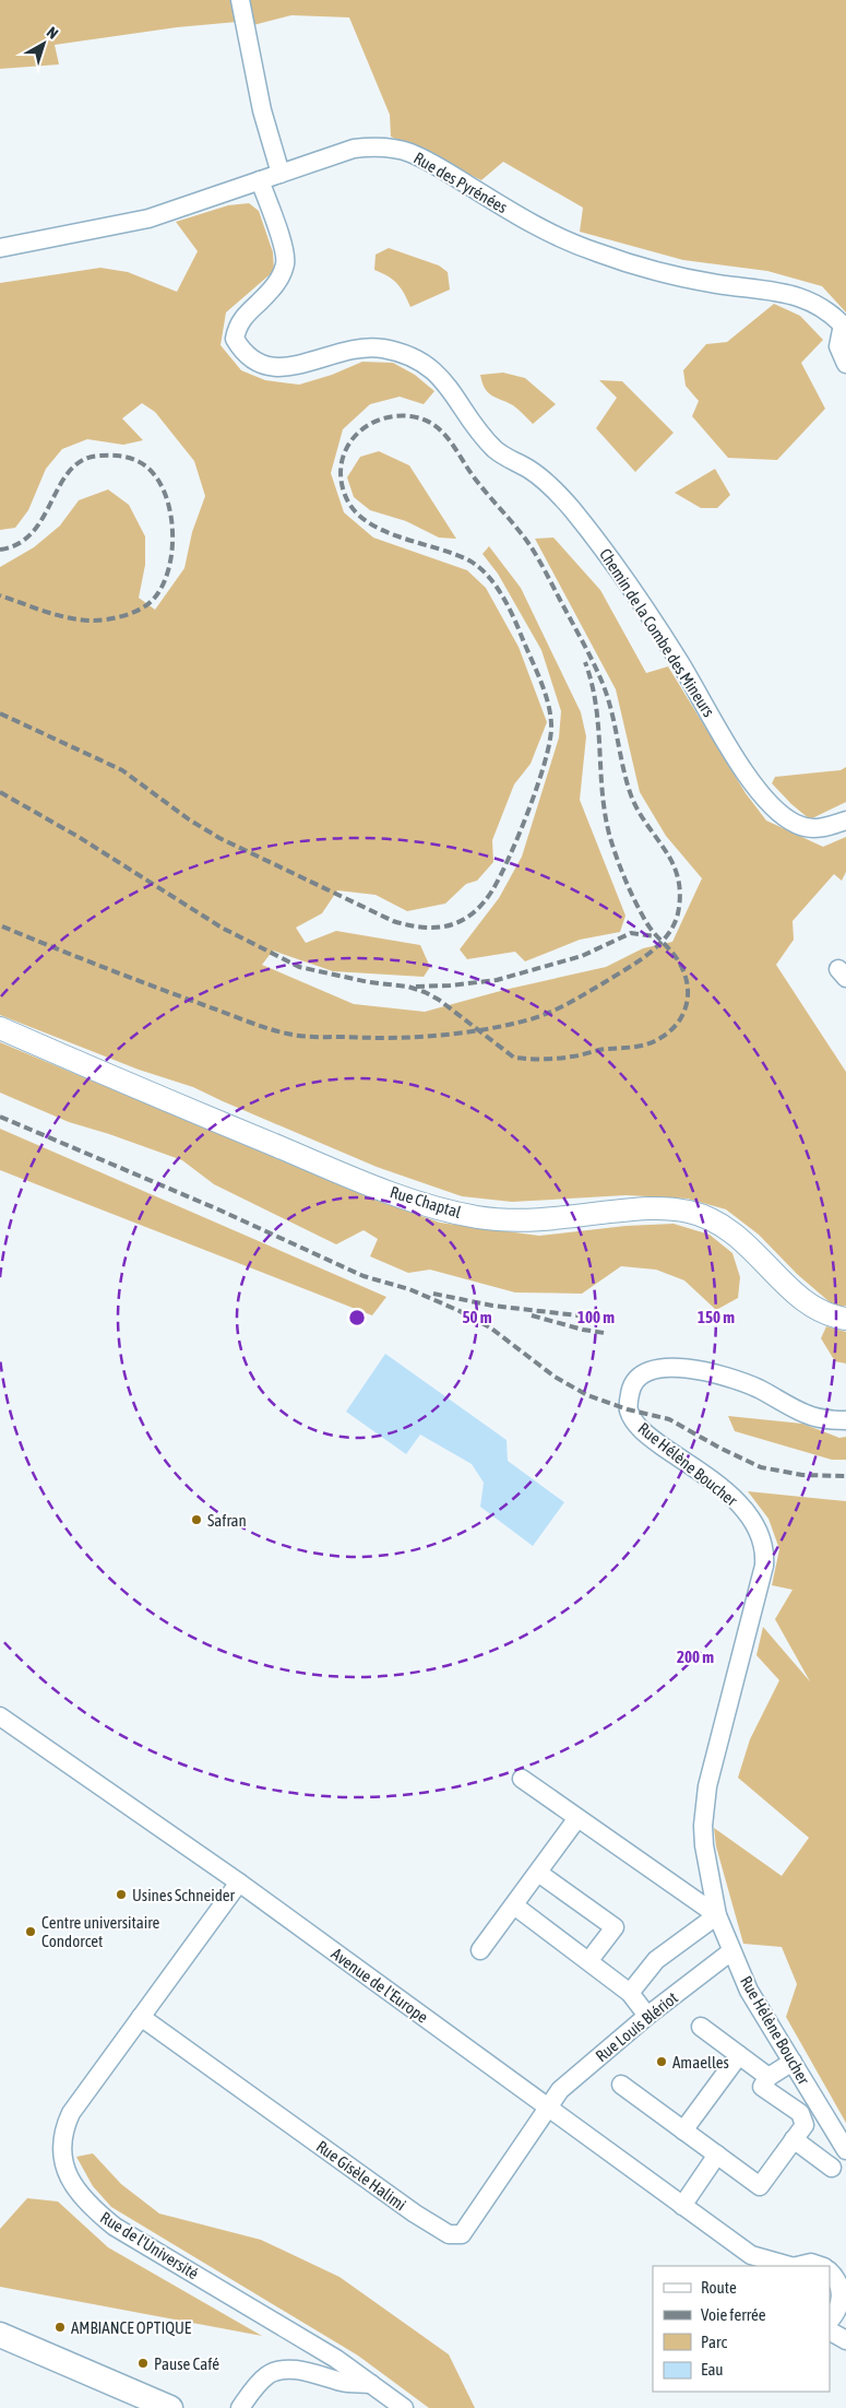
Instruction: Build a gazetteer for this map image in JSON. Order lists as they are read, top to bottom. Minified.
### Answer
{"streets":{"street":["Rue des Pyrénées","Chemin de la Combe des Mineurs","Rue Chaptal","Rue Hélène Boucher","Avenue de l'Europe","Rue Louis Blériot","Rue Gisèle Halimi","Rue de l'Université"]},"crossings":[["Rue des Pyrénées","Chemin de la Combe des Mineurs"],["Rue Hélène Boucher","Rue Louis Blériot"],["Avenue de l'Europe","Rue Louis Blériot"],["Avenue de l'Europe","Rue Gisèle Halimi"],["Avenue de l'Europe","Rue de l'Université"],["Rue Louis Blériot","Rue Gisèle Halimi"],["Rue Gisèle Halimi","Rue de l'Université"]],"places":["Safran","Usines Schneider","Centre universitaire Condorcet","Amaelles","AMBIANCE OPTIQUE","Pause Café"],"legend":["Route","Voie ferrée","Parc","Eau"],"north":"top right","rings":["50 m","100 m","150 m","200 m"]}
